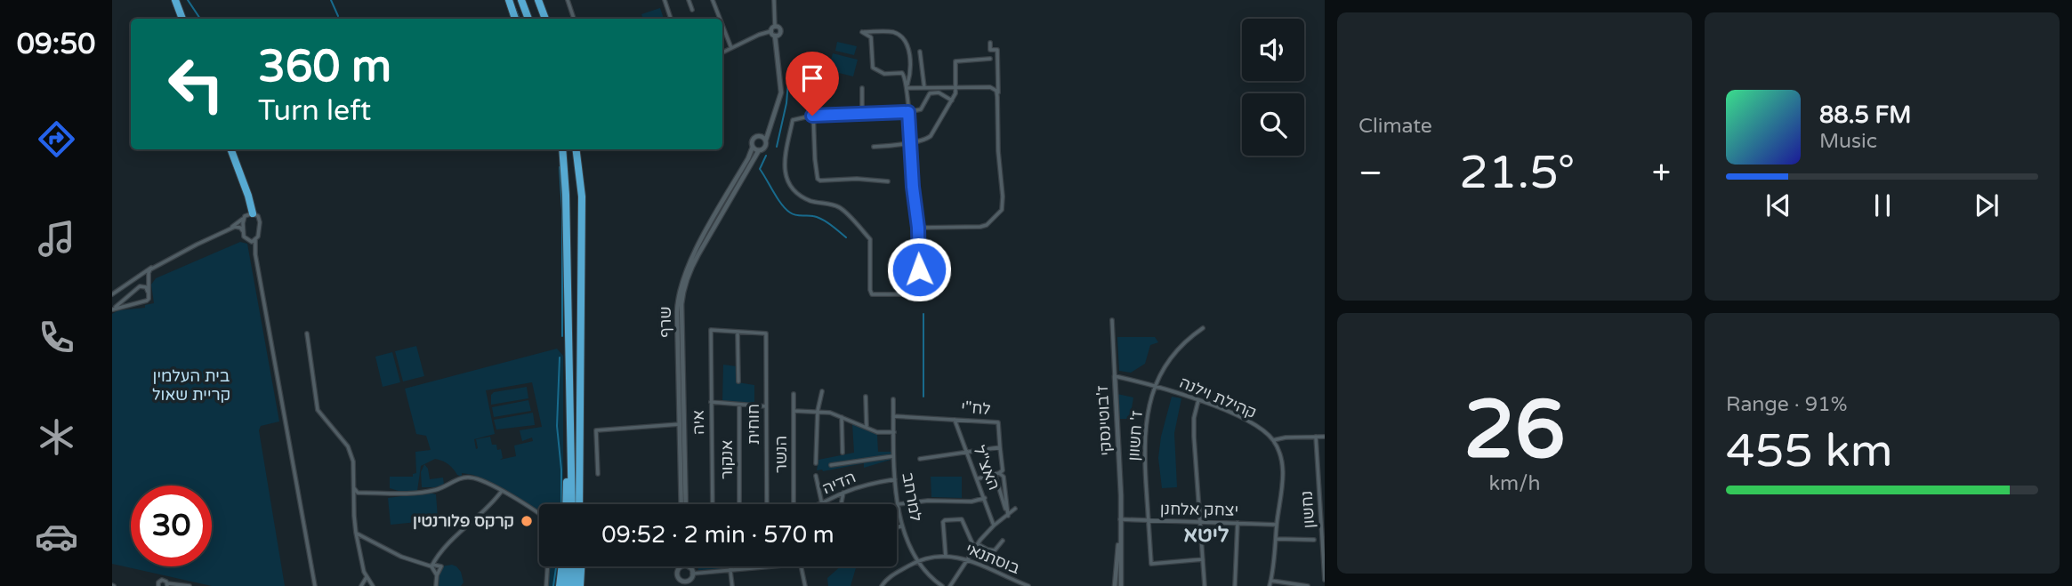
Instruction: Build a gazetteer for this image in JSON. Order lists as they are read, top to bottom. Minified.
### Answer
{"streets":{"street":["שרף","קהילת וילנה","לח\"י","ז'בוטינסקי","איה","חוחית","ז' חשוון","הנשר","אנקור","האצ\"ל","הדיה","למרחב","יצחק אלחנן","נחשון","בוסתנאי"]},"crossings":[["קהילת וילנה","ז'בוטינסקי"],["קהילת וילנה","ז' חשוון"],["לח\"י","האצ\"ל"],["לח\"י","למרחב"],["ז'בוטינסקי","יצחק אלחנן"],["איה","חוחית"],["ז' חשוון","יצחק אלחנן"],["הדיה","למרחב"],["למרחב","בוסתנאי"]],"districts":["ליטא"],"parks":["בית העלמין קריית שאול"],"places":["קרקס פלורנטין"],"page":{"tabs":"09:50","tile":["Climate",["26","km/h"],["Range · 91%","455 km"]],"turn":["360 m","Turn left"],"song":["88.5 FM","Music"],"heat":["−","21.5°","+"],"limit":"30","trip":"09:52 · 2 min · 570 m"}}
